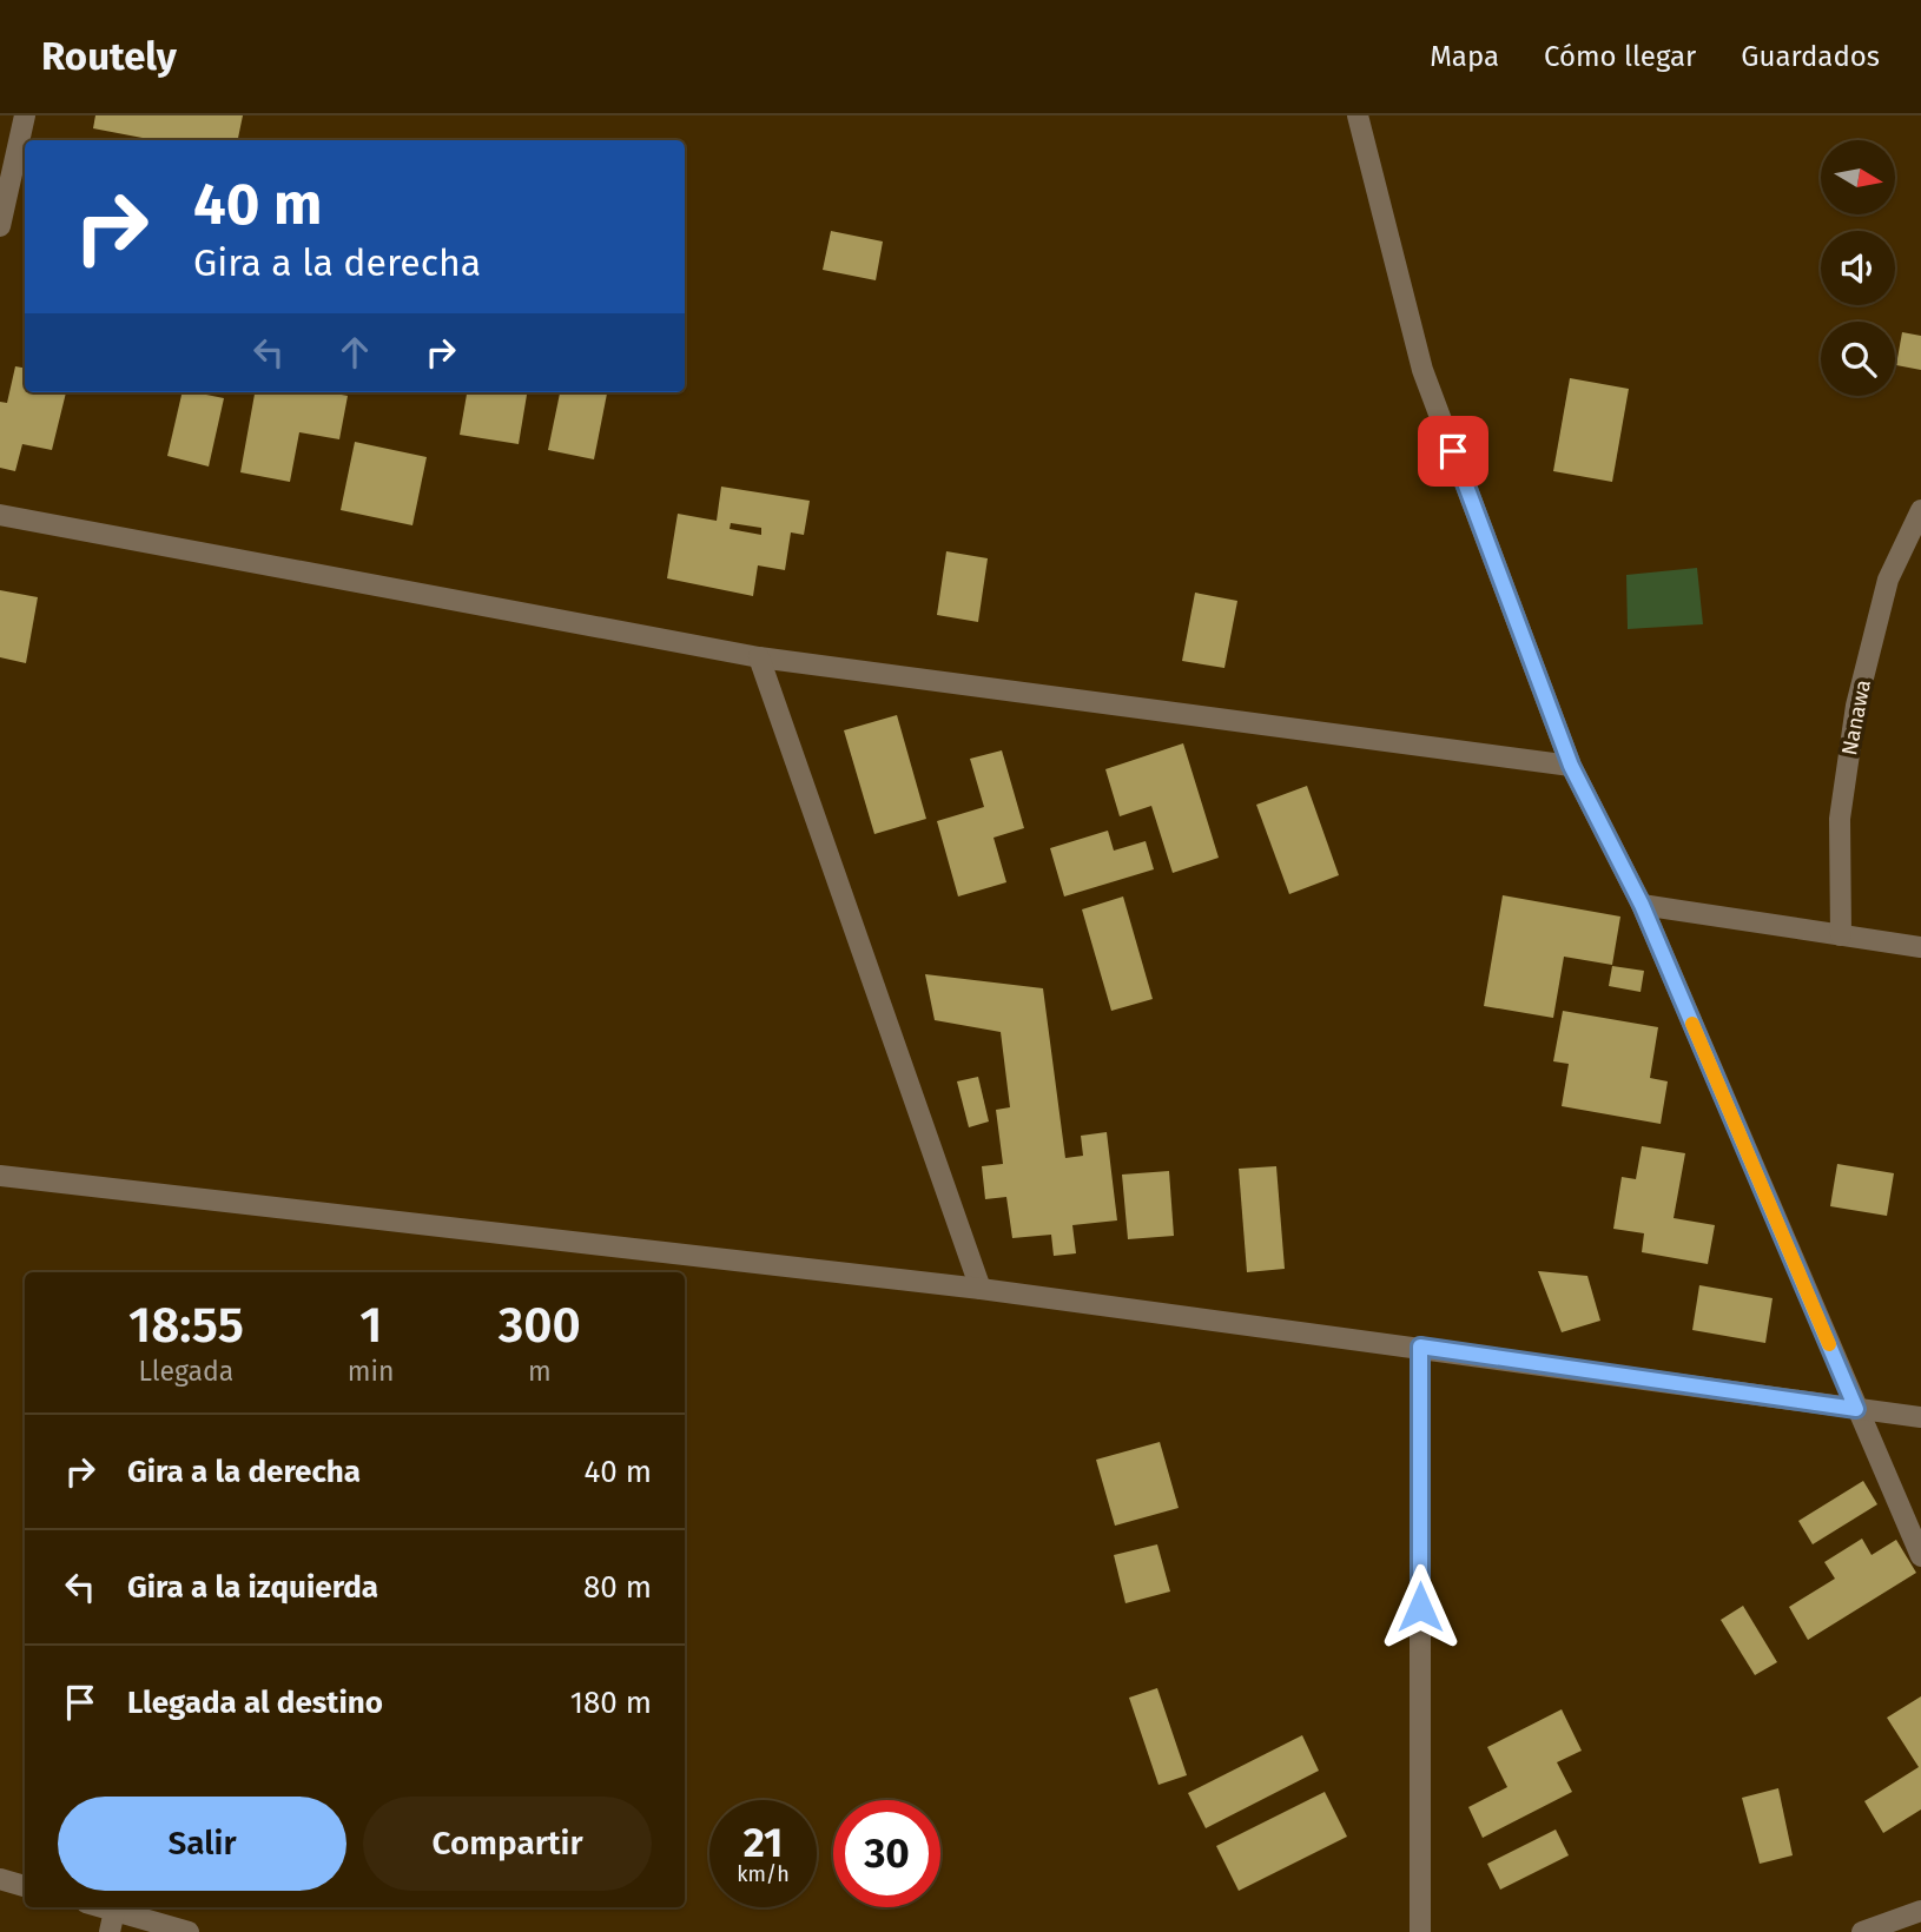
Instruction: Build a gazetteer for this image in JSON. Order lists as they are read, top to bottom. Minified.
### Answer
{"streets":{"street":["Nanawa"]},"north":"right","page":{"header":"Routely","nav":["Mapa","Cómo llegar","Guardados"],"turn":["40 m","Gira a la derecha"],"eta":["18:55","Llegada","1","min","300","m"],"list":[{"name":"Gira a la derecha","value":"40 m"},{"name":"Gira a la izquierda","value":"80 m"},{"name":"Llegada al destino","value":"180 m"}],"buttons":["Salir","Compartir"],"speed":"21 km/h","limit":"30"}}
